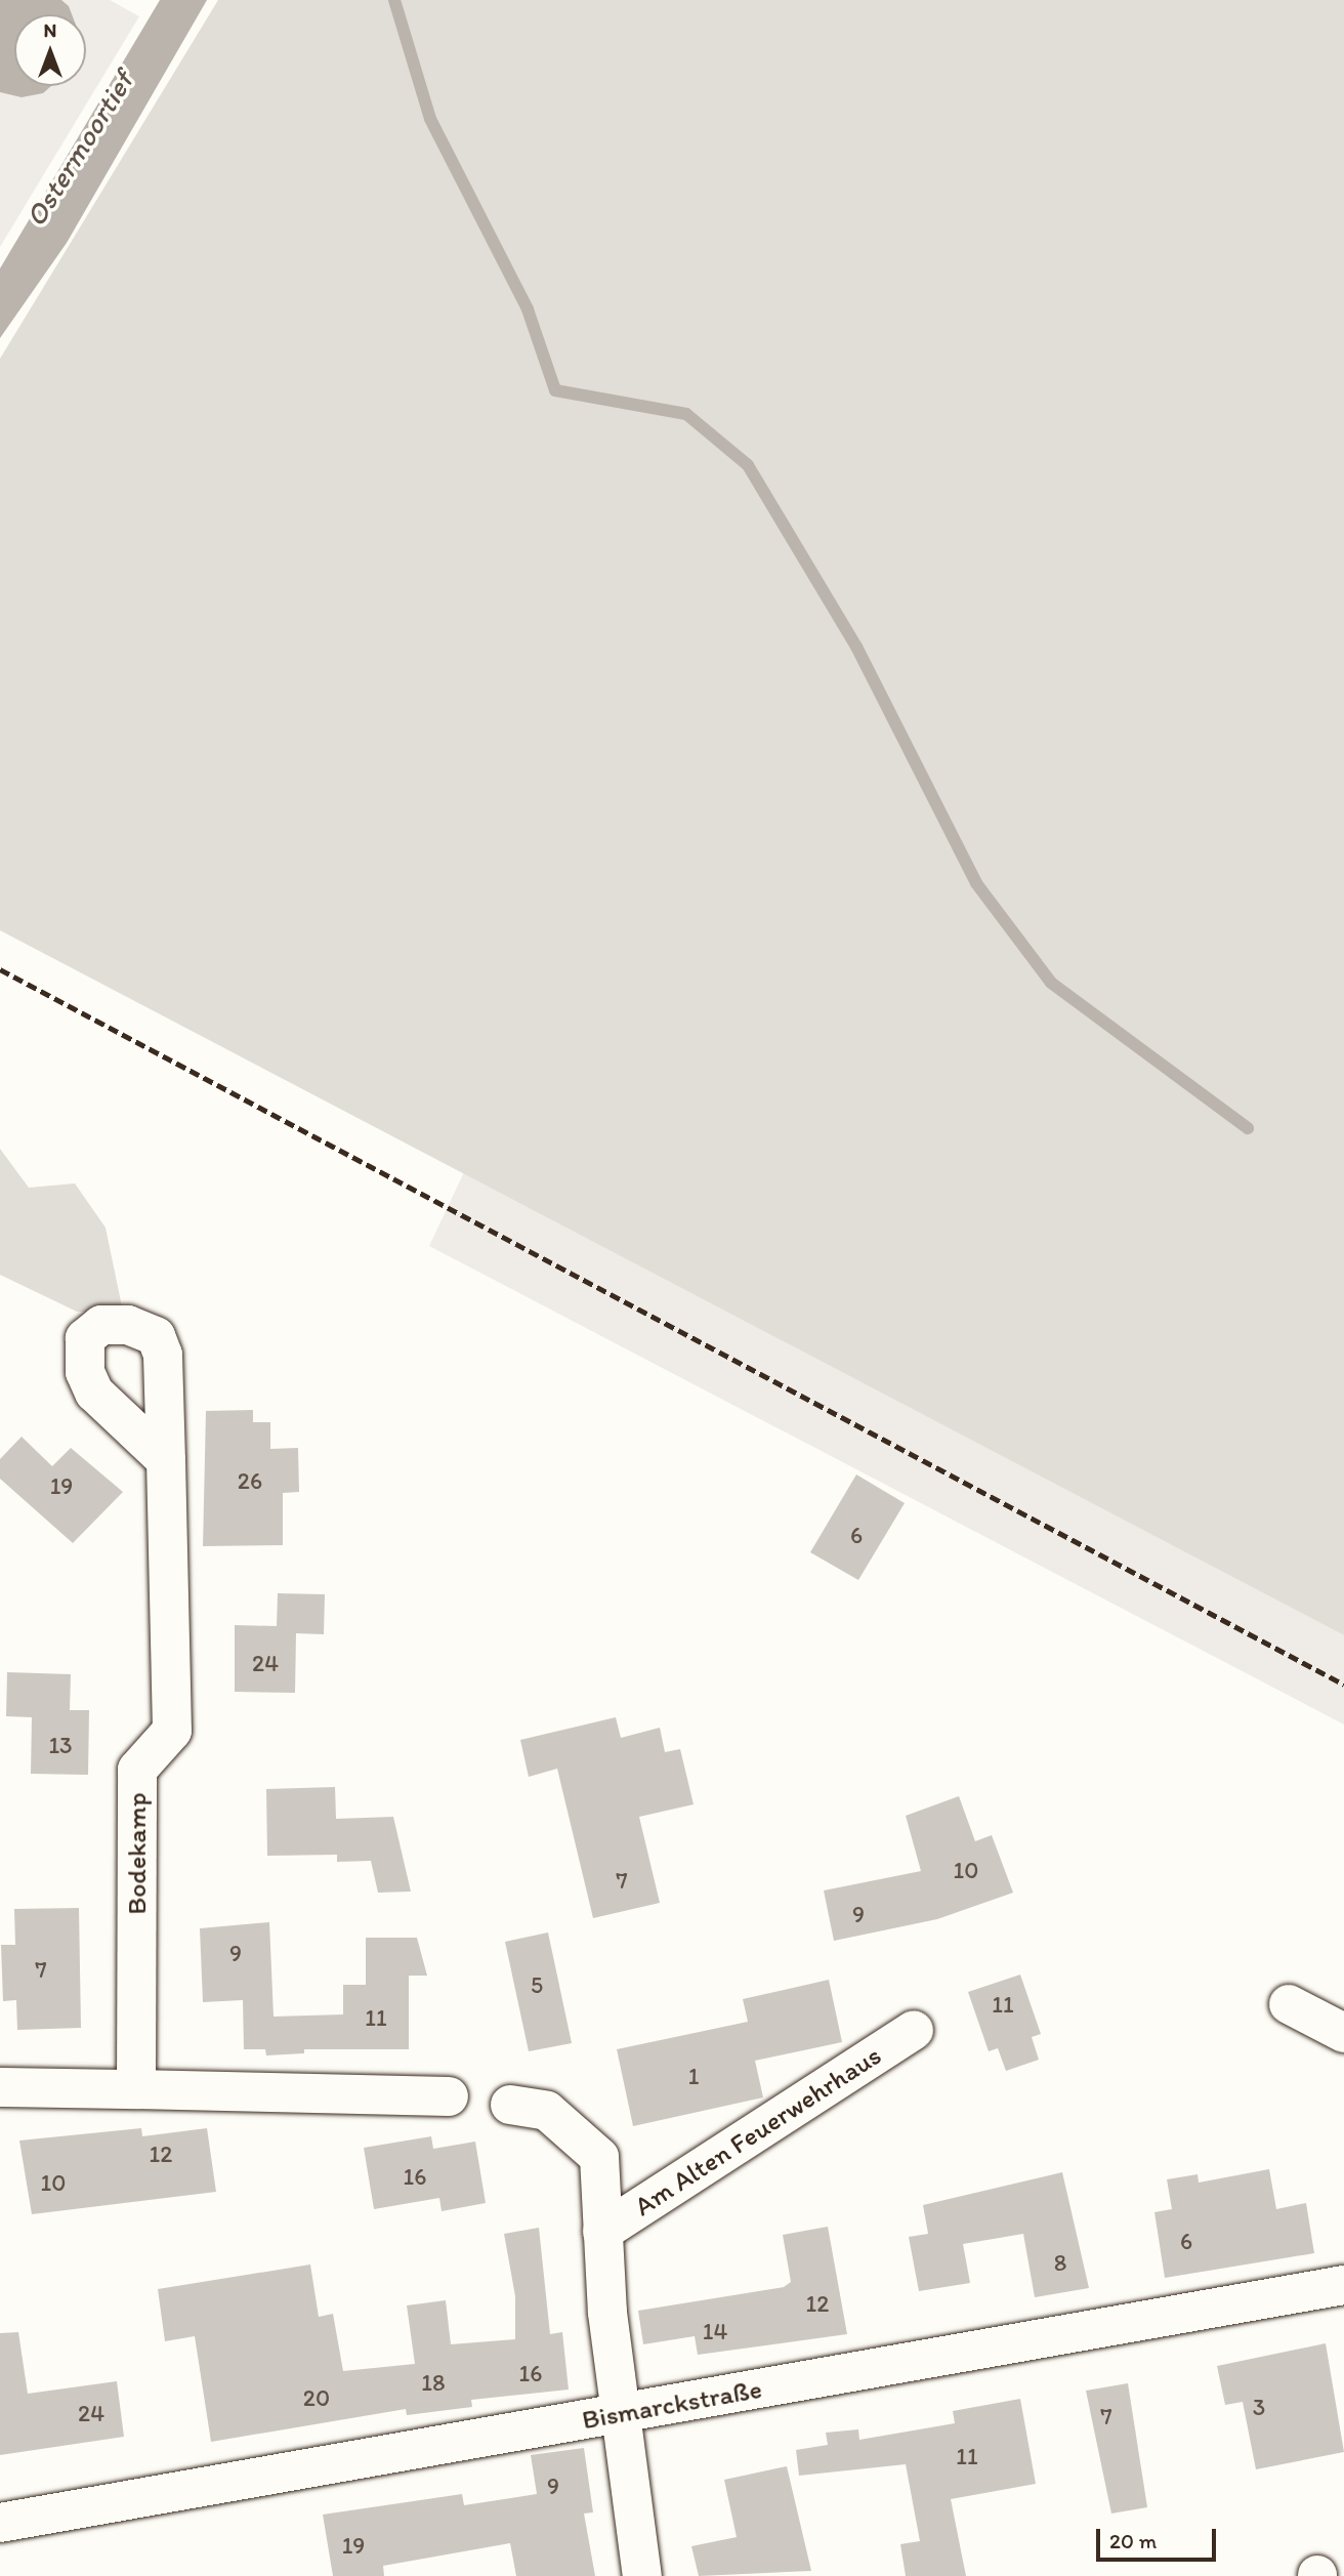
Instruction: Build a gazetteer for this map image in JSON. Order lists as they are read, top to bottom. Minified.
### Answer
{"streets":{"street":["Bodekamp","Am Alten Feuerwehrhaus","Bismarckstraße"]},"crossings":[["Am Alten Feuerwehrhaus","Bismarckstraße"]],"water":["Ostermoortief"],"house_numbers":["26","19","6","24","13","10","7","9","9","7","5","11","11","1","12","16","10","6","8","12","14","16","18","20","3","24","7","11","9","19"],"scale_bar":"20 m","north":"top"}
